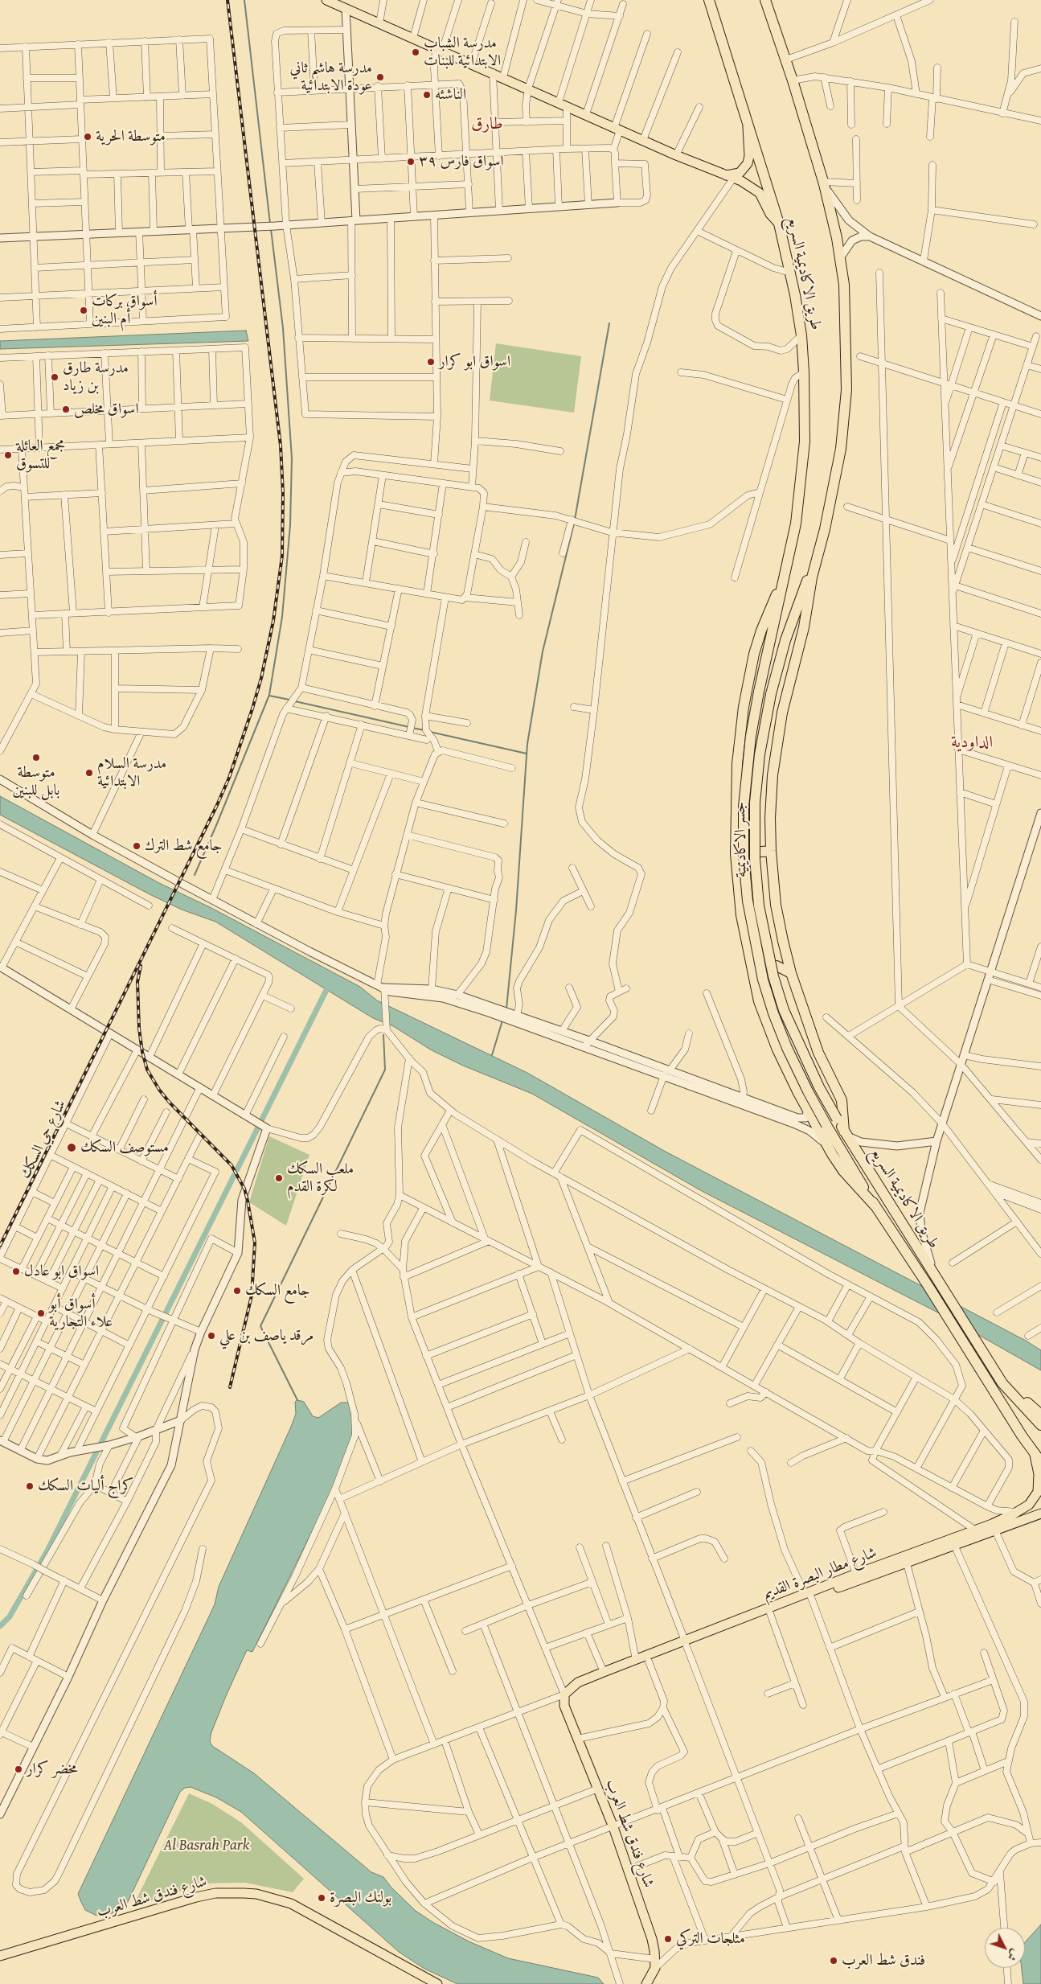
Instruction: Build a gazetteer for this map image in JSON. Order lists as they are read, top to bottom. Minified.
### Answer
{"streets":{"highway":["طريق الاكاديمية السريع","جسر الاكاديمية"],"main road":["شارع مطار البصرة القديم","شارع فندق شط العرب"],"street":["شارع حي السكك"]},"crossings":[["طريق الاكاديمية السريع","جسر الاكاديمية"],["طريق الاكاديمية السريع","شارع مطار البصرة القديم"],["شارع مطار البصرة القديم","شارع فندق شط العرب"]],"districts":["طارق","الداودية"],"parks":["Al Basrah Park"],"places":["مدرسة الشباب الابتدائية للبنات","مدرسة هاشم ثاني عودة الابتدائية","الناشئه","متوسطة الحرية","اسواق فارس ٣٩","أسواق بركات أم البنين","اسواق ابو كرار","مدرسة طارق بن زياد","اسواق مخلص","مجمع العائلة للتسوق","متوسطة بابل للبنين","مدرسة السلام الابتدائية","جامع شط الترك","مستوصف السكك","ملعب السكك لكرة القدم","اسواق ابو عادل","جامع السكك","أسواق أبو علاء التجارية","مرقد ياصف بن علي","كراج أليات السكك","مخضر كرار","بولنك البصرة","مثلجات التركي","فندق شط العرب"],"north":"bottom right"}
